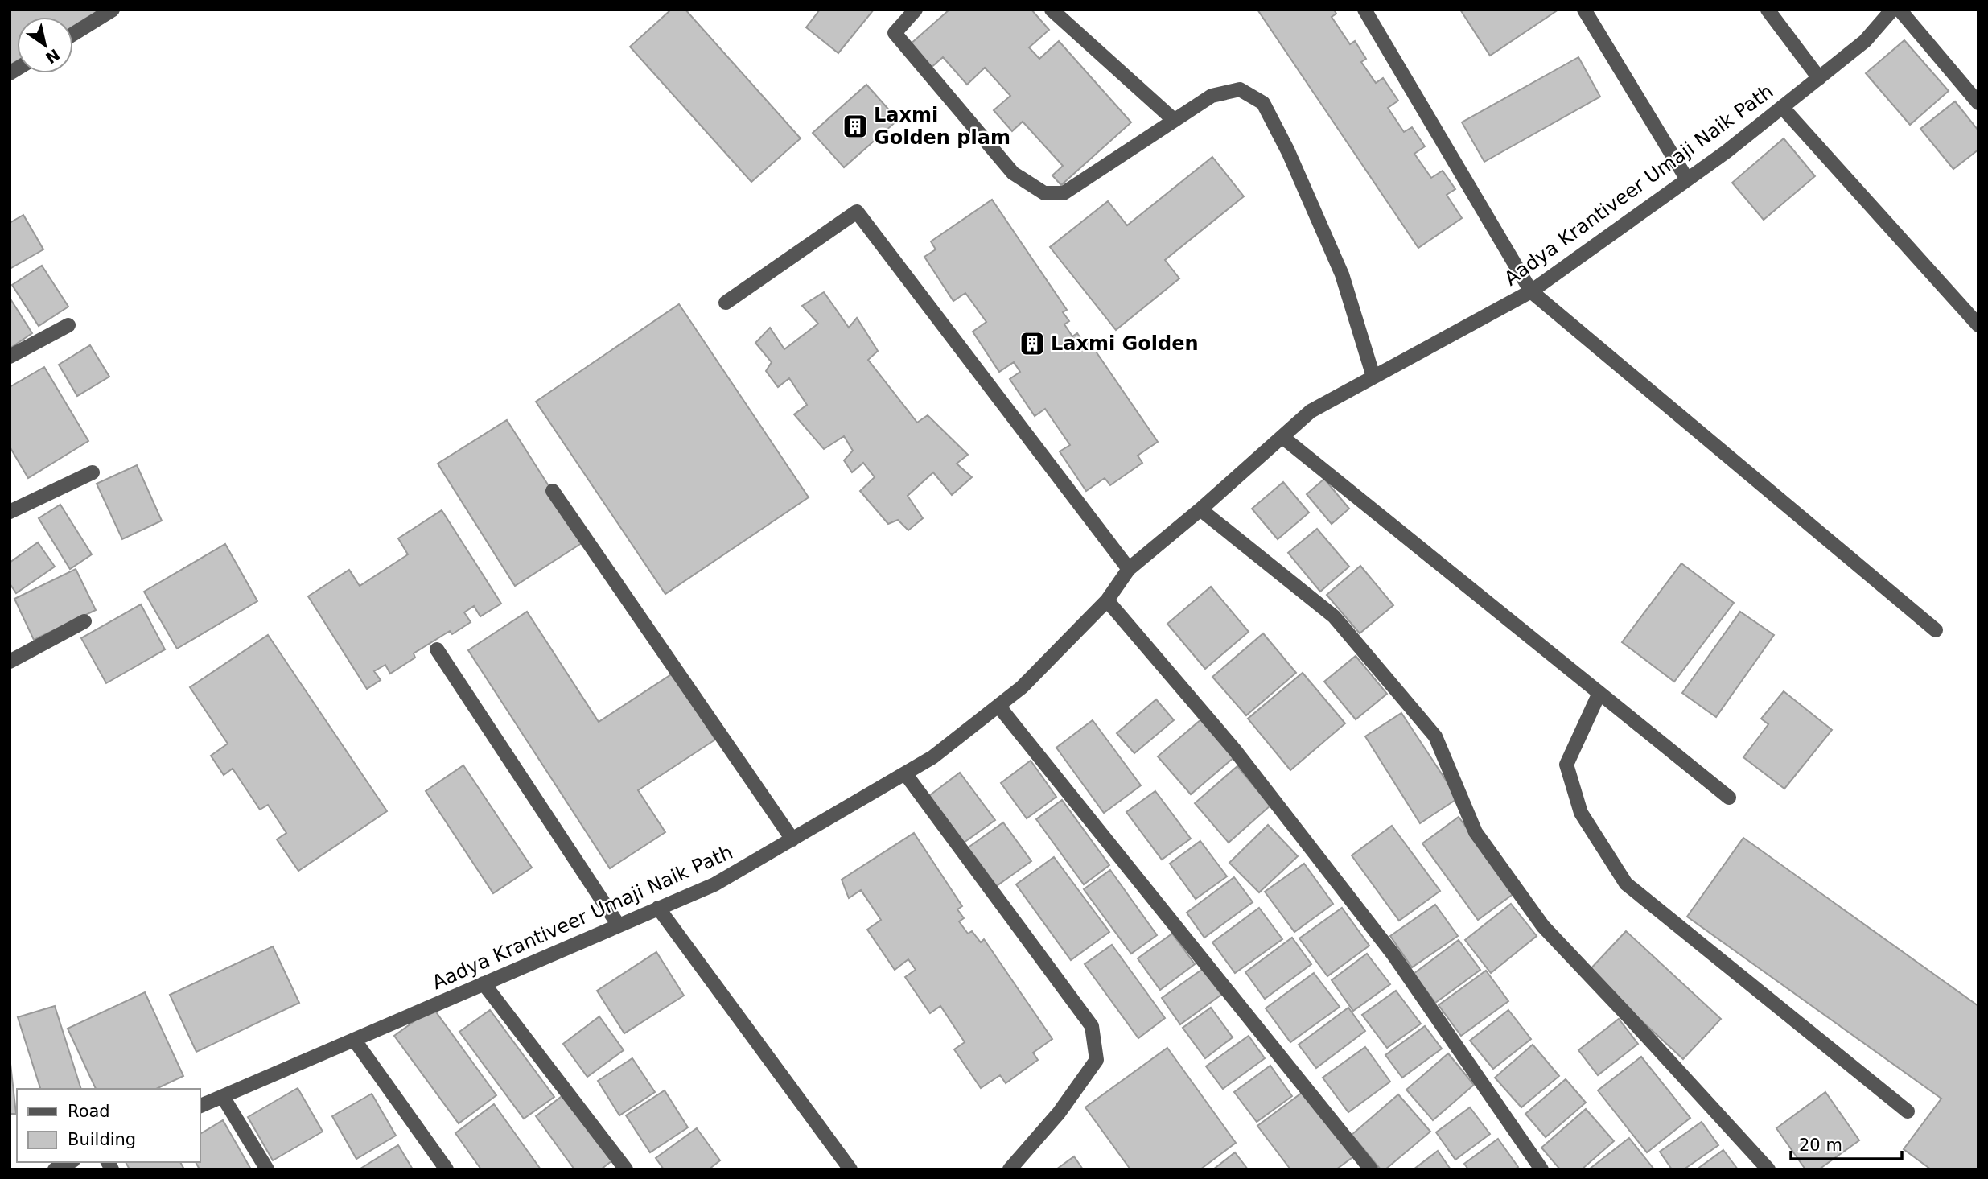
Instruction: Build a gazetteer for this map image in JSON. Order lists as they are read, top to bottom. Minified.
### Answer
{"streets":{"street":["Aadya Krantiveer Umaji Naik Path"]},"places":{"building":["Laxmi Golden plam","Laxmi Golden"]},"legend":["Road","Building"],"scale_bar":"20 m","north":"bottom right"}
